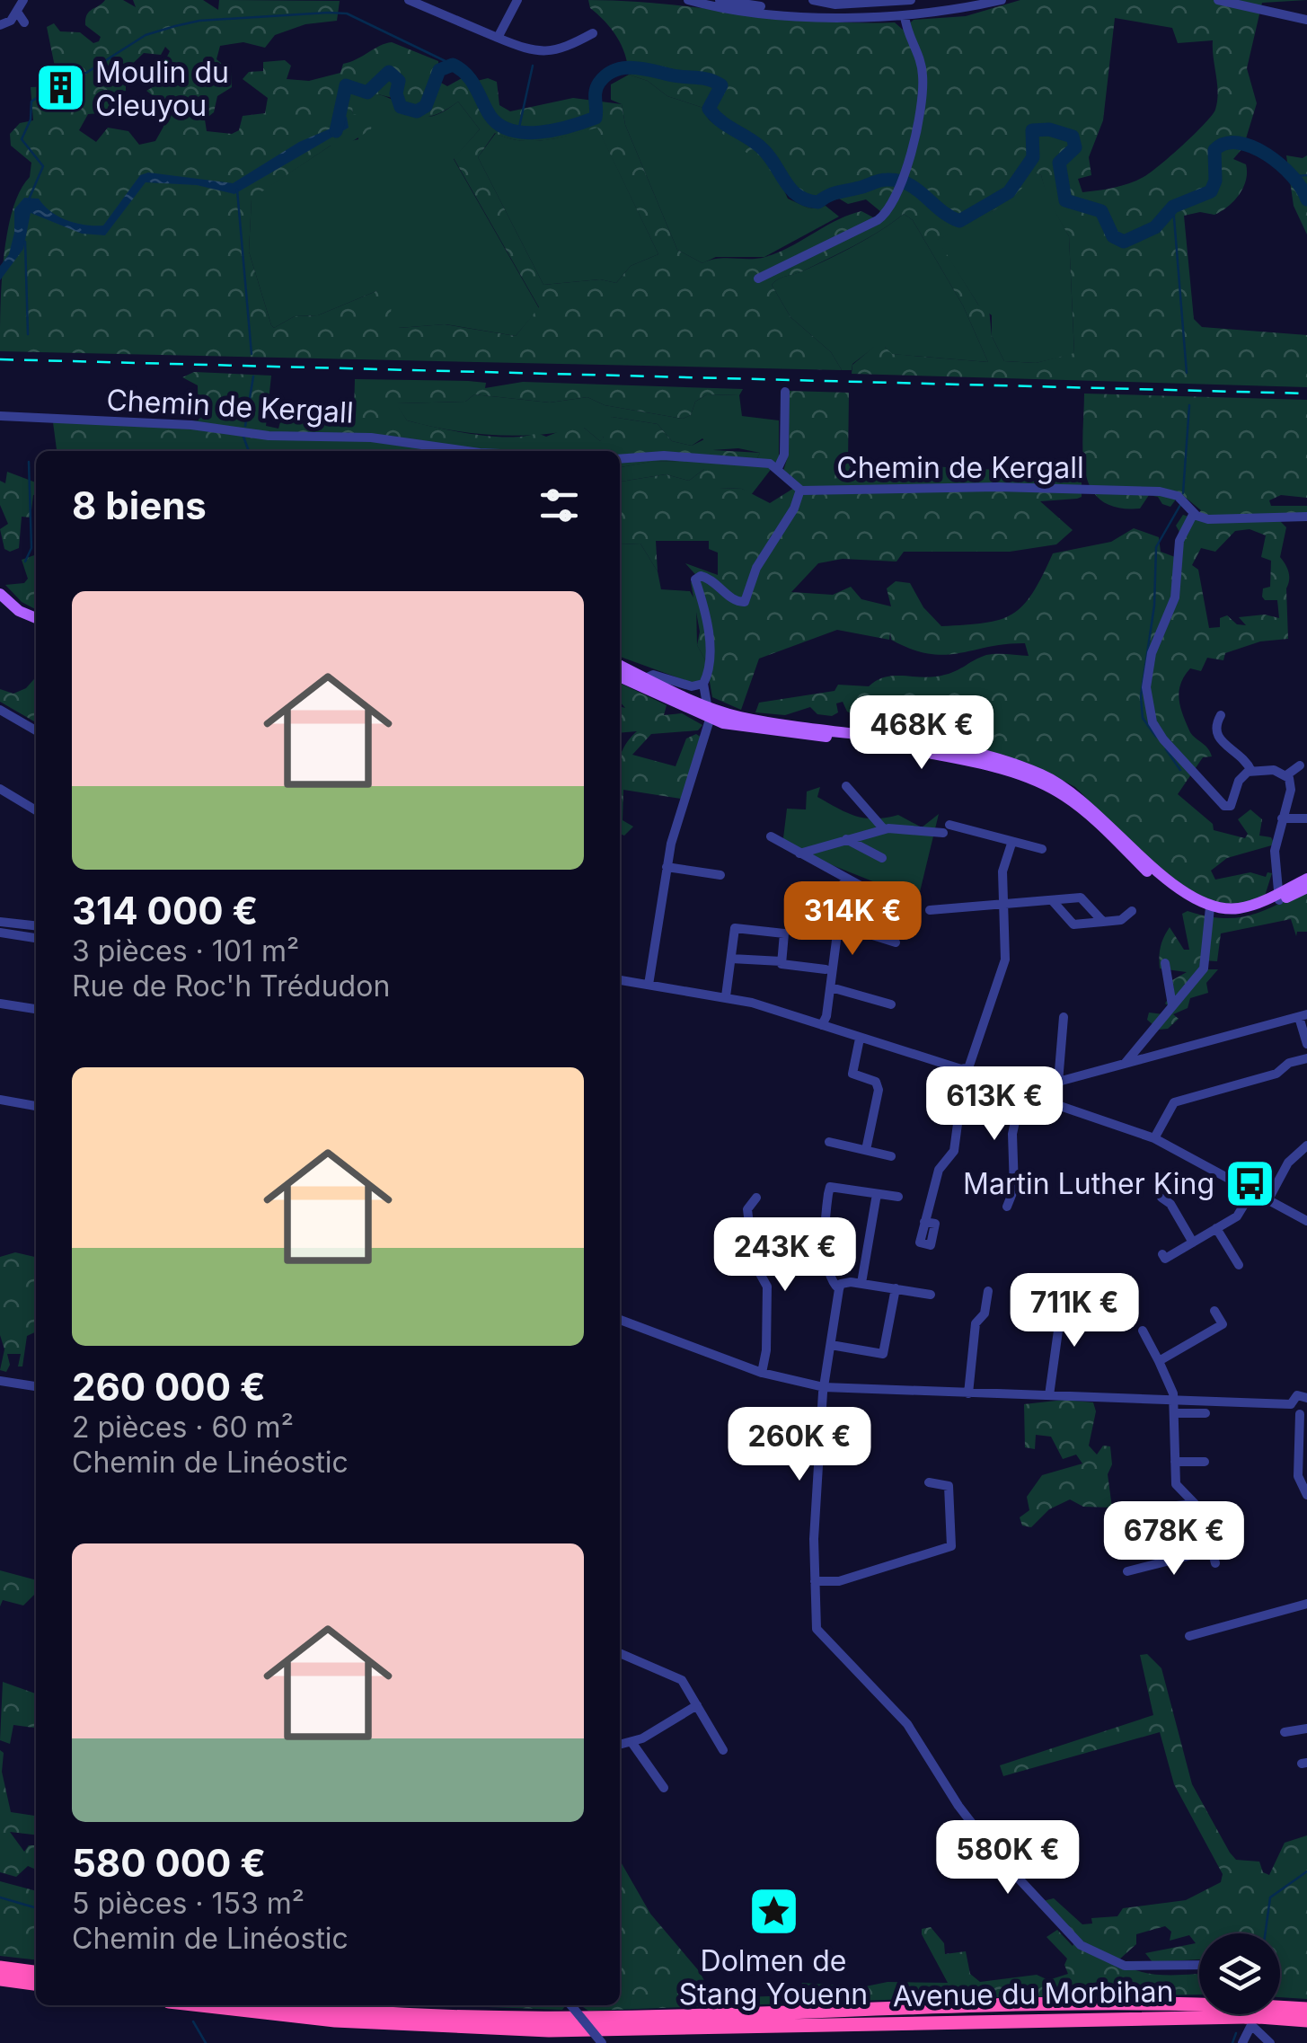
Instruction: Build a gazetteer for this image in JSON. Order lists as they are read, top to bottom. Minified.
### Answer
{"streets":{"highway":["Avenue du Morbihan"],"street":["Chemin de Kergall"]},"places":{"building":["Moulin du Cleuyou"],"bus stop":["Martin Luther King"],"place":["Dolmen de Stang Youenn"]},"page":{"heading":"8 biens","list":[{"name":"314 000 €","note":"3 pièces · 101 m² · Rue de Roc'h Trédudon"},{"name":"260 000 €","note":"2 pièces · 60 m² · Chemin de Linéostic"},{"name":"580 000 €","note":"5 pièces · 153 m² · Chemin de Linéostic"}],"price":["468K €","314K €","613K €","243K €","711K €","260K €","678K €","580K €"]}}
